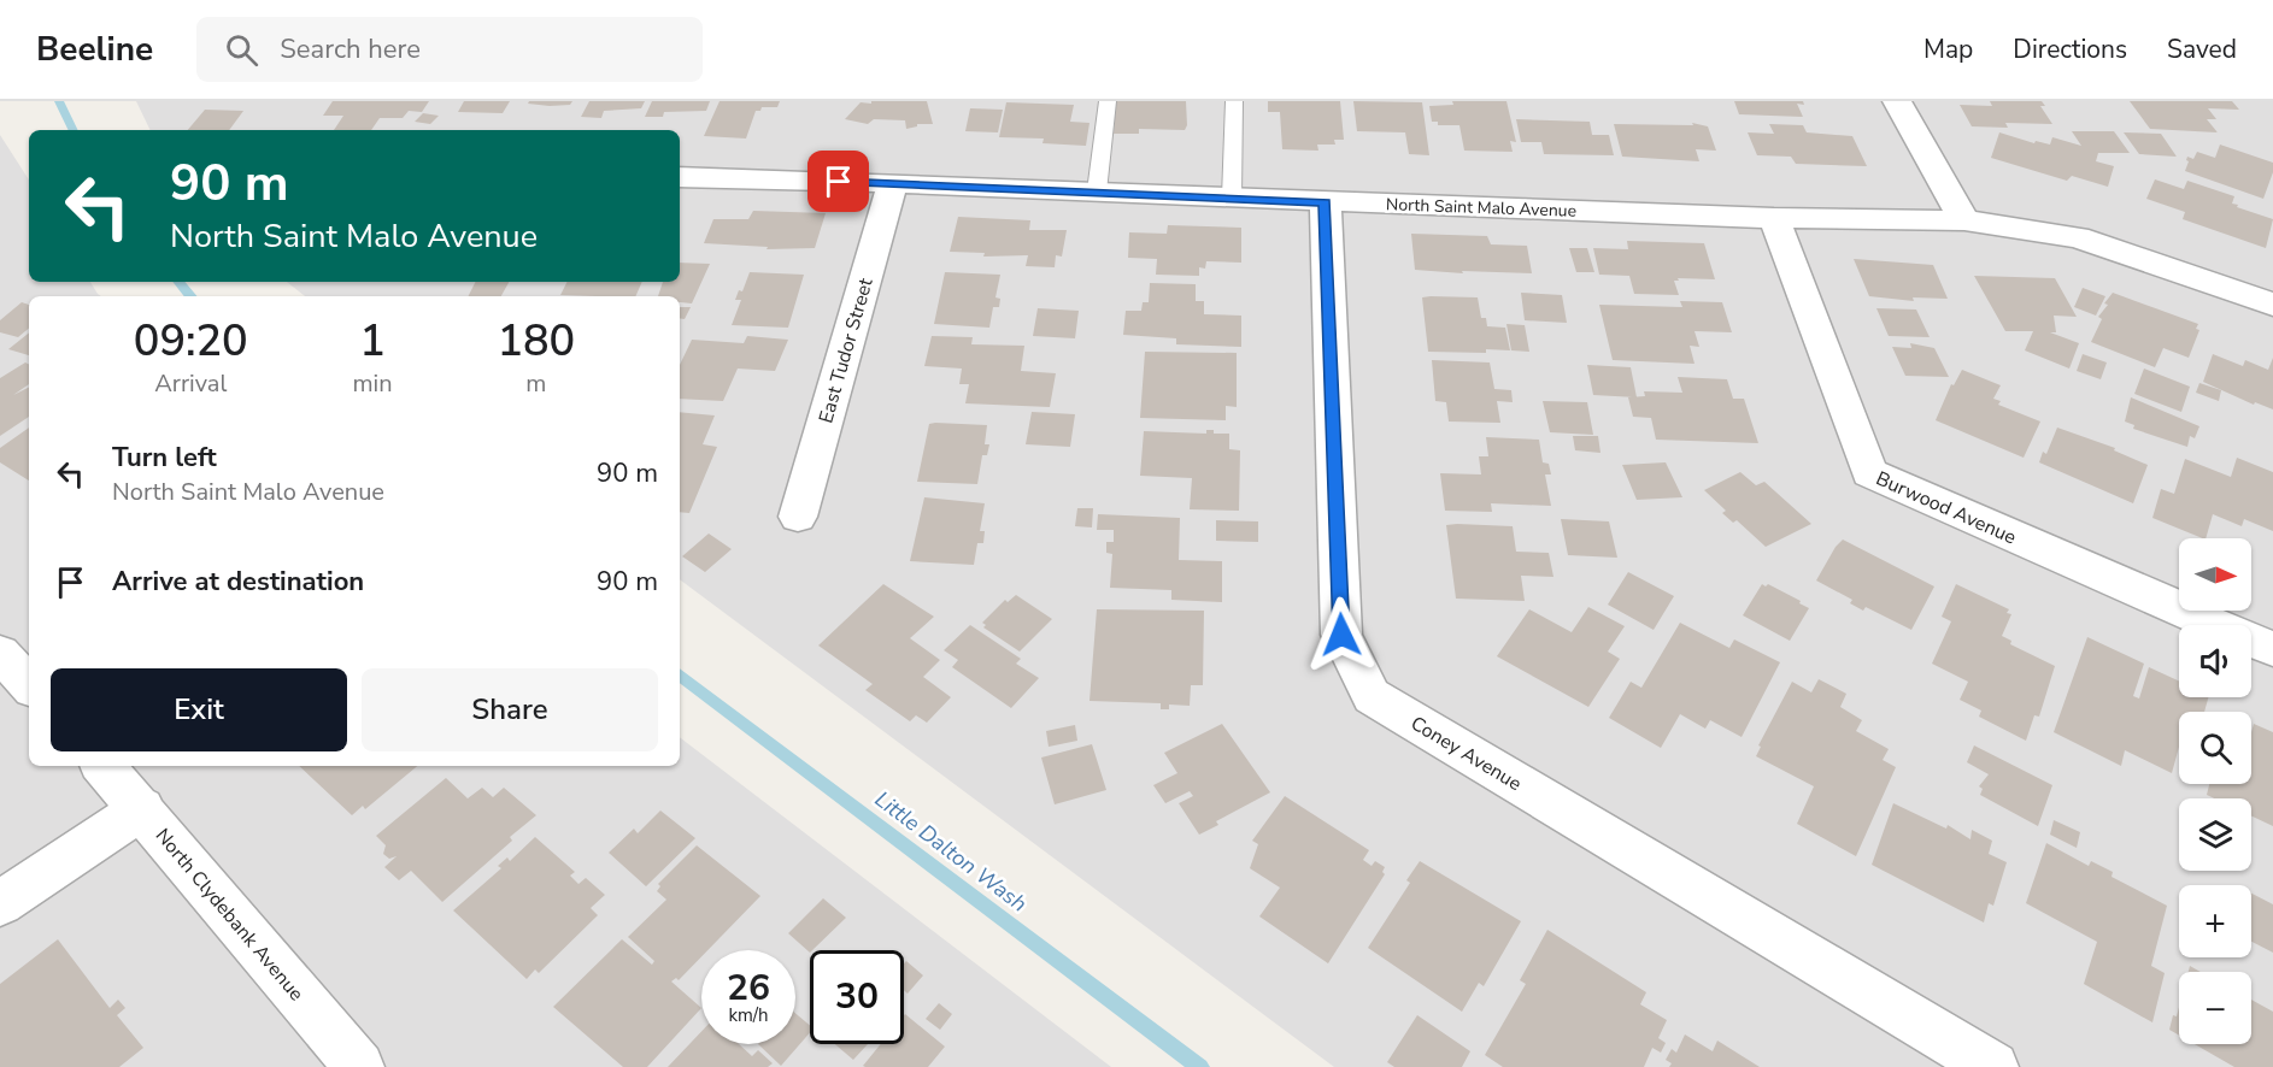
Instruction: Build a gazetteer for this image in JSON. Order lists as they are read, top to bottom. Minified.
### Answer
{"streets":{"street":["North Saint Malo Avenue","East Tudor Street","Burwood Avenue","Coney Avenue","North Clydebank Avenue"]},"crossings":[["North Saint Malo Avenue","East Tudor Street"],["North Saint Malo Avenue","Burwood Avenue"],["North Saint Malo Avenue","Coney Avenue"]],"water":["Little Dalton Wash"],"north":"right","page":{"header":"Beeline","search":"Search here","nav":["Map","Directions","Saved"],"turn":["90 m","North Saint Malo Avenue"],"eta":["09:20","Arrival","1","min","180","m"],"list":[{"name":"Turn left","note":"North Saint Malo Avenue","value":"90 m"},{"name":"Arrive at destination","value":"90 m"}],"map_buttons":["+","−"],"buttons":["Exit","Share"],"speed":"26 km/h","limit":"30"}}
